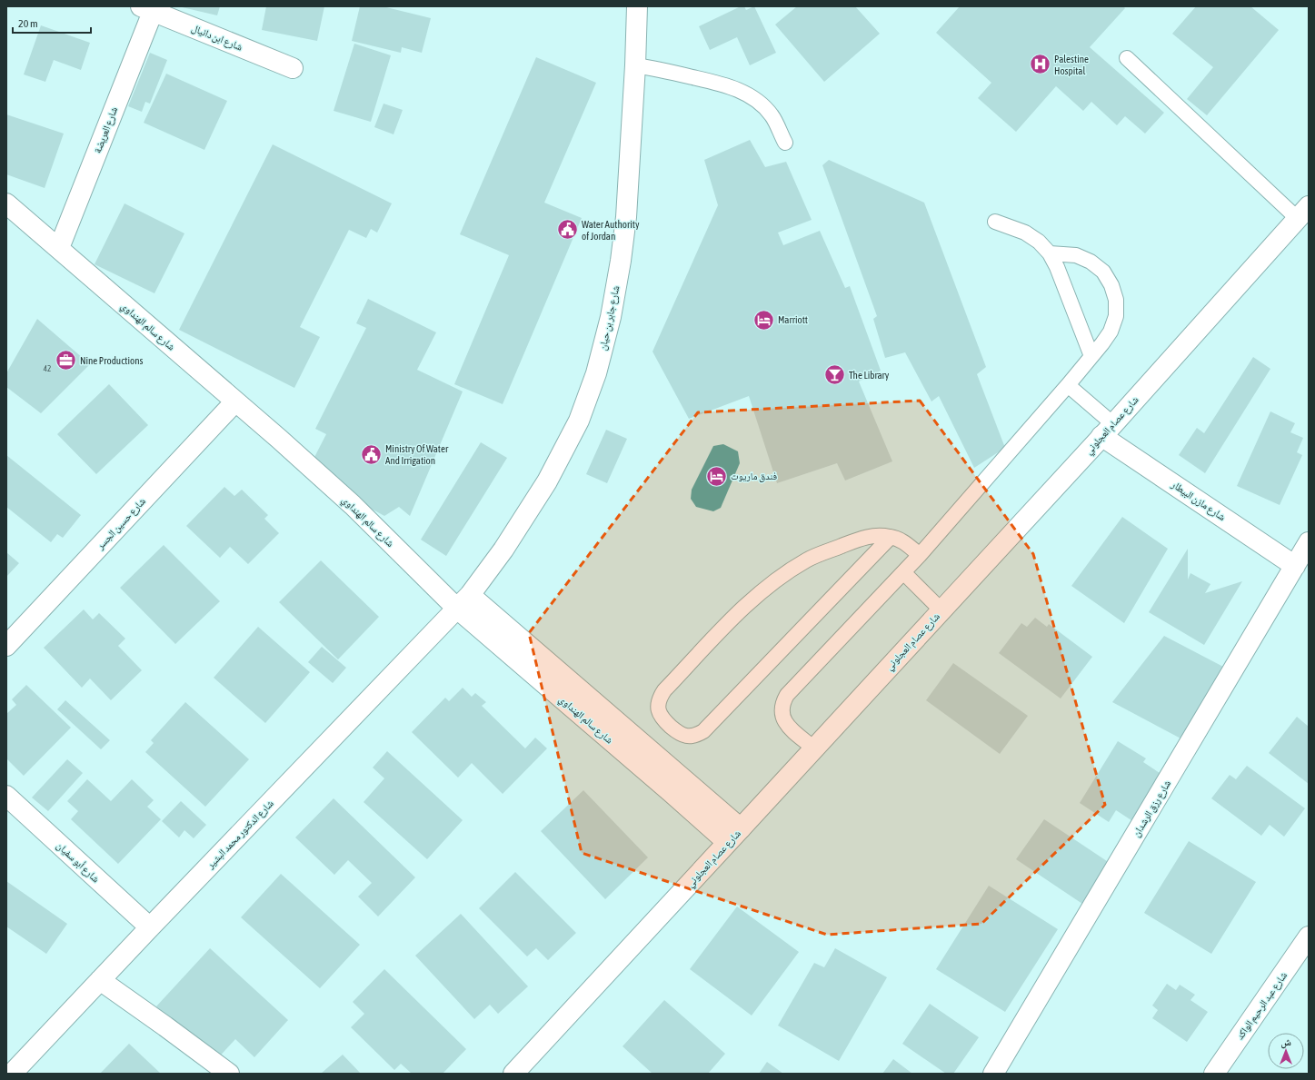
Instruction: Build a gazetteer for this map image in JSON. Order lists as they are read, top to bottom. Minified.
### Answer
{"streets":{"street":["شارع ابن دانيال","شارع العريضة","شارع جابر بن حيان","شارع سالم الهنداوي","شارع عصام العجلوني","شارع مازن البيطار","شارع حسين الجسر","شارع رزق الرشدان","شارع الدكتور محمد البشير","شارع أبو سفيان","شارع عبد الرحيم الواكد"]},"crossings":[["شارع ابن دانيال","شارع العريضة"],["شارع العريضة","شارع سالم الهنداوي"],["شارع جابر بن حيان","شارع سالم الهنداوي"],["شارع جابر بن حيان","شارع الدكتور محمد البشير"],["شارع سالم الهنداوي","شارع عصام العجلوني"],["شارع سالم الهنداوي","شارع حسين الجسر"],["شارع سالم الهنداوي","شارع الدكتور محمد البشير"],["شارع عصام العجلوني","شارع مازن البيطار"],["شارع مازن البيطار","شارع رزق الرشدان"],["شارع الدكتور محمد البشير","شارع أبو سفيان"]],"places":{"hospital":["Palestine Hospital"],"public building":["Water Authority of Jordan","Ministry Of Water And Irrigation"],"hotel":["Marriott","فندق ماريوت"],"office":["Nine Productions"],"bar":["The Library"]},"house_numbers":["42"],"scale_bar":"20 m","north":"top"}
